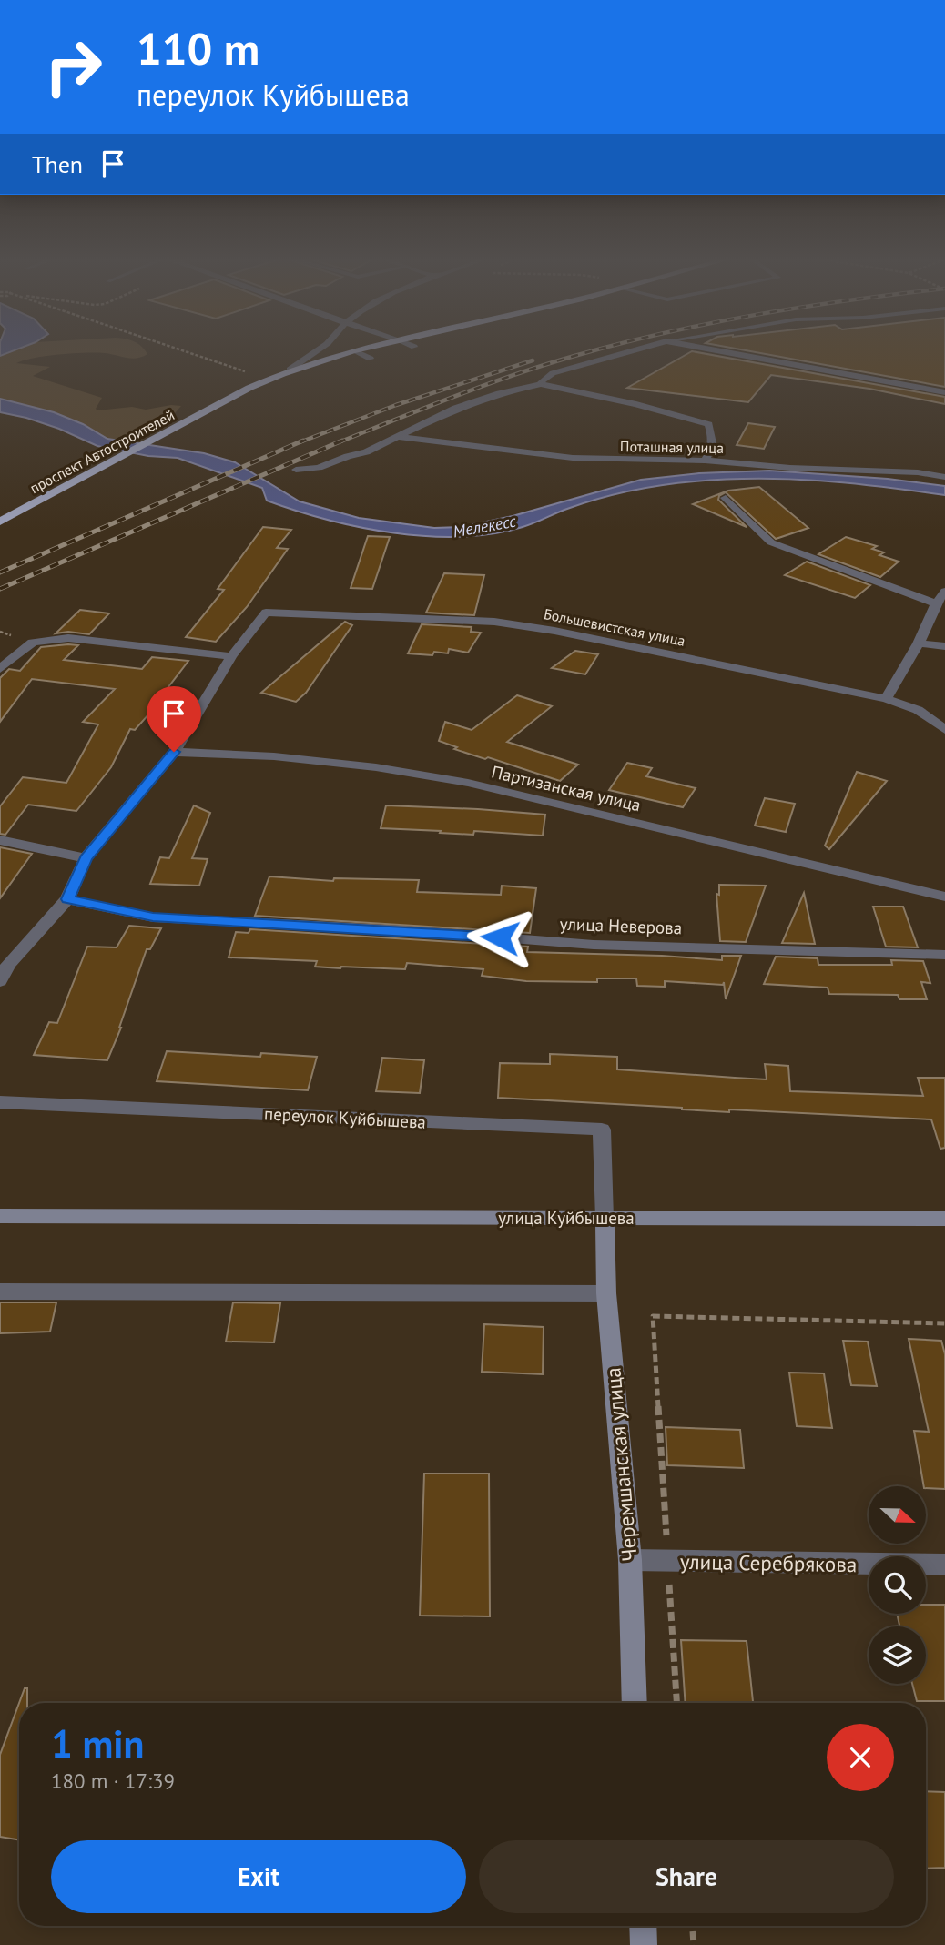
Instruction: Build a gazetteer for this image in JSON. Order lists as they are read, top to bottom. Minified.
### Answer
{"streets":{"highway":["проспект Автостроителей"],"main road":["улица Куйбышева","Черемшанская улица"],"street":["Поташная улица","Большевистская улица","Партизанская улица","улица Неверова","переулок Куйбышева","улица Серебрякова"]},"crossings":[["переулок Куйбышева","улица Куйбышева"],["переулок Куйбышева","Черемшанская улица"],["улица Куйбышева","Черемшанская улица"],["Черемшанская улица","улица Серебрякова"]],"water":["Мелекесс"],"north":"right","page":{"turn":["110 m","переулок Куйбышева"],"then":"Then","heading":["1 min","180 m · 17:39"],"buttons":["Exit","Share"]}}
